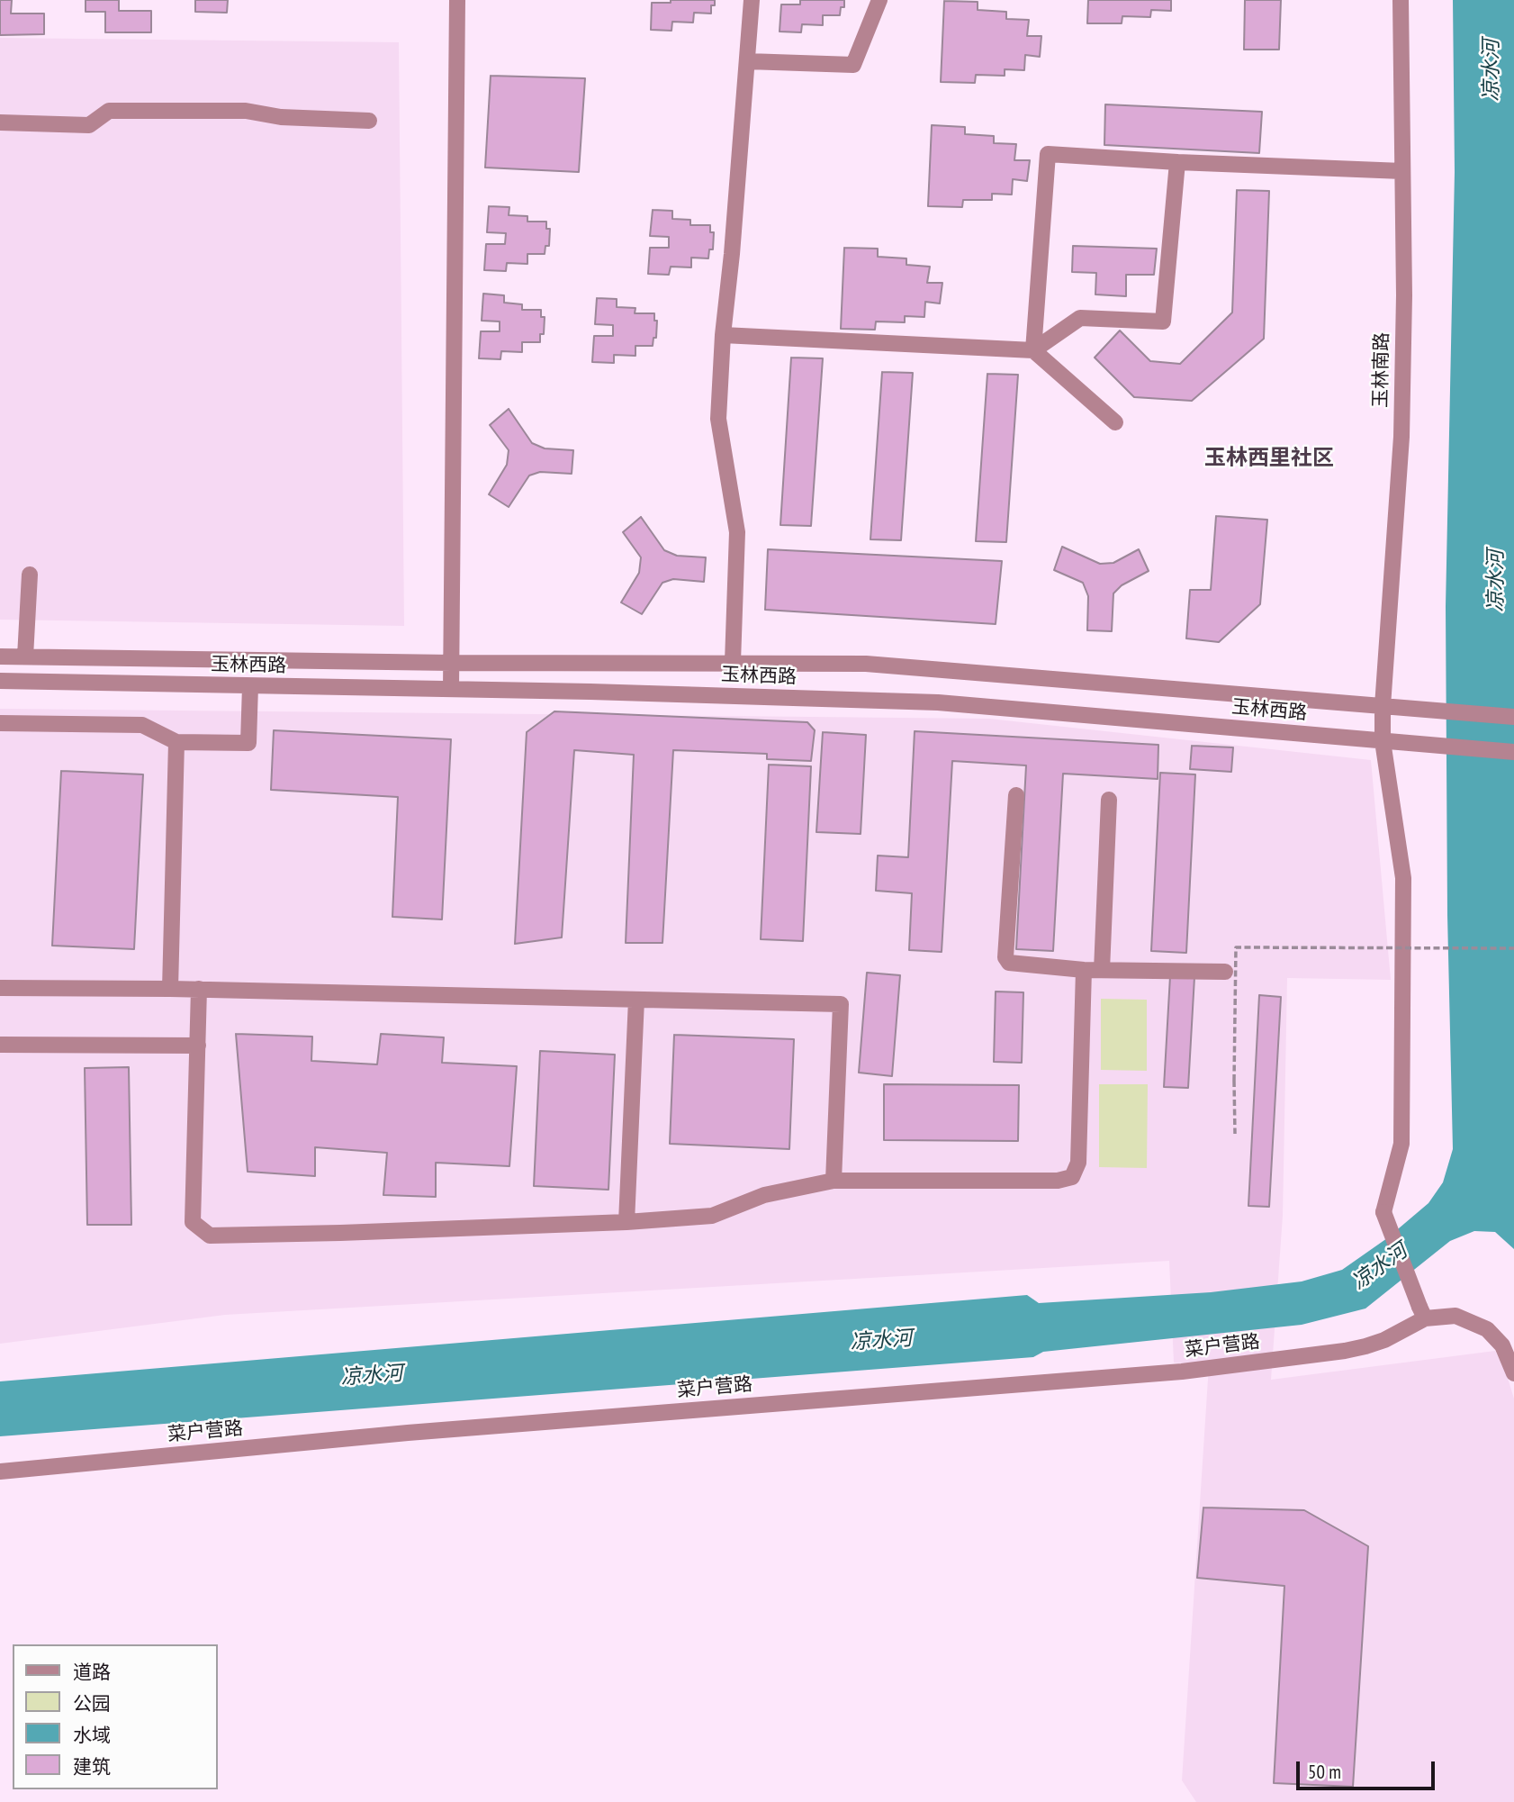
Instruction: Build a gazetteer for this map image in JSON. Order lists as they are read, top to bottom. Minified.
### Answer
{"streets":{"street":["玉林南路","玉林西路","菜户营路"]},"crossings":[["玉林南路","玉林西路"],["玉林南路","菜户营路"]],"districts":["玉林西里社区"],"water":["凉水河"],"legend":["道路","公园","水域","建筑"],"scale_bar":"50 m"}
